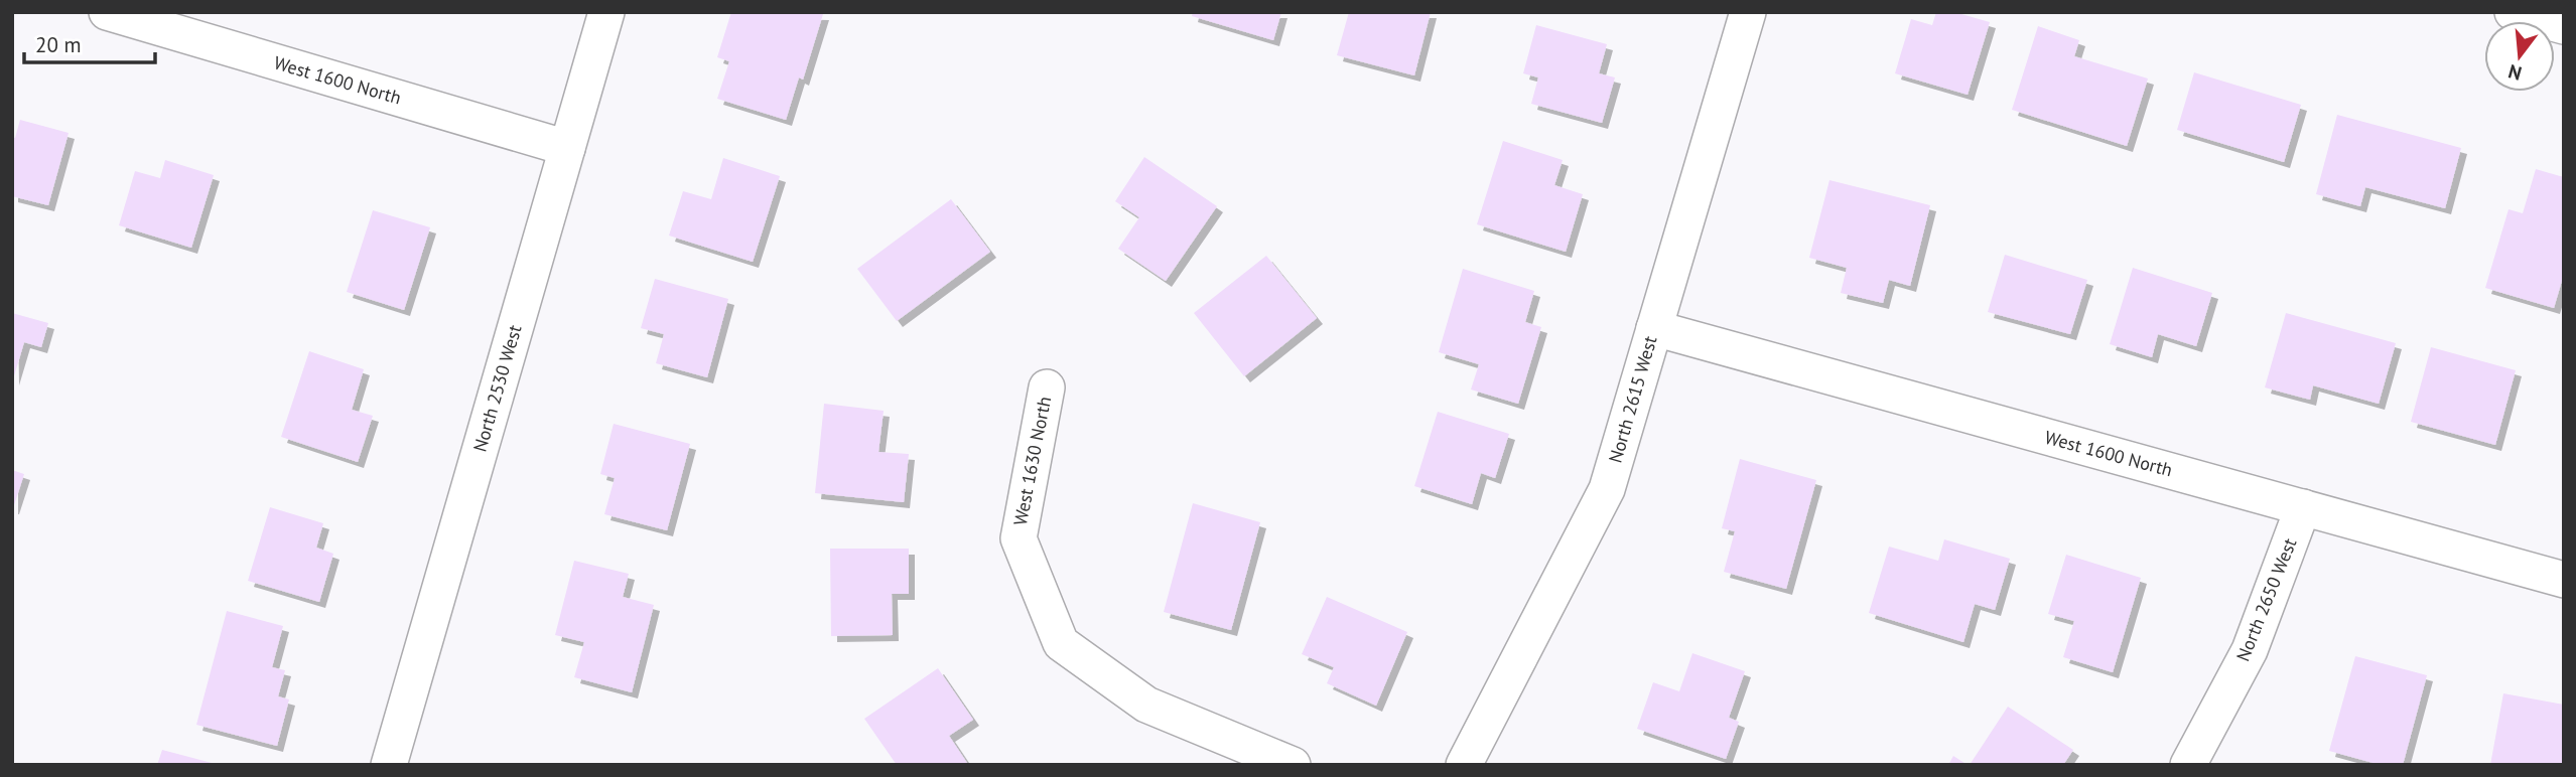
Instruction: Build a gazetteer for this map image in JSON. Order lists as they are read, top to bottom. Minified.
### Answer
{"streets":{"street":["West 1600 North","North 2530 West","North 2615 West","West 1630 North","North 2650 West"]},"crossings":[["West 1600 North","North 2530 West"],["West 1600 North","North 2615 West"],["West 1600 North","North 2650 West"]],"scale_bar":"20 m","north":"bottom"}
